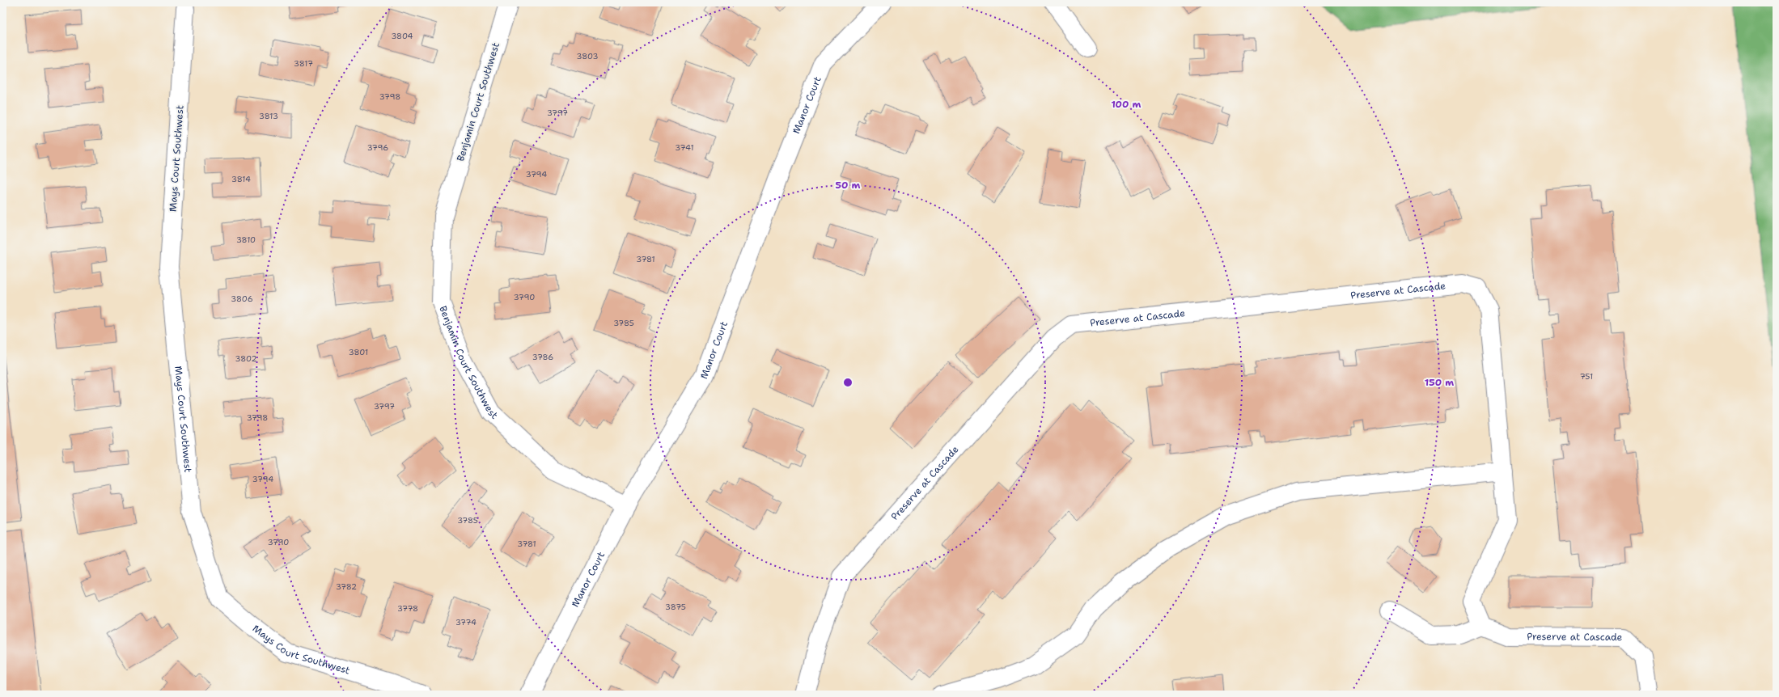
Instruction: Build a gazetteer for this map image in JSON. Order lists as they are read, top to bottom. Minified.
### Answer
{"streets":{"street":["Benjamin Court Southwest","Manor Court","Mays Court Southwest","Preserve at Cascade"]},"crossings":[["Benjamin Court Southwest","Manor Court"]],"house_numbers":["3804","3803","3817","3798","3797","3813","3796","3741","3794","3814","3810","3781","3790","3806","3785","3801","3786","3802","751","3797","3798","3794","3785","3790","3781","3782","3875","3778","3774"],"rings":["100 m","50 m","150 m"]}
